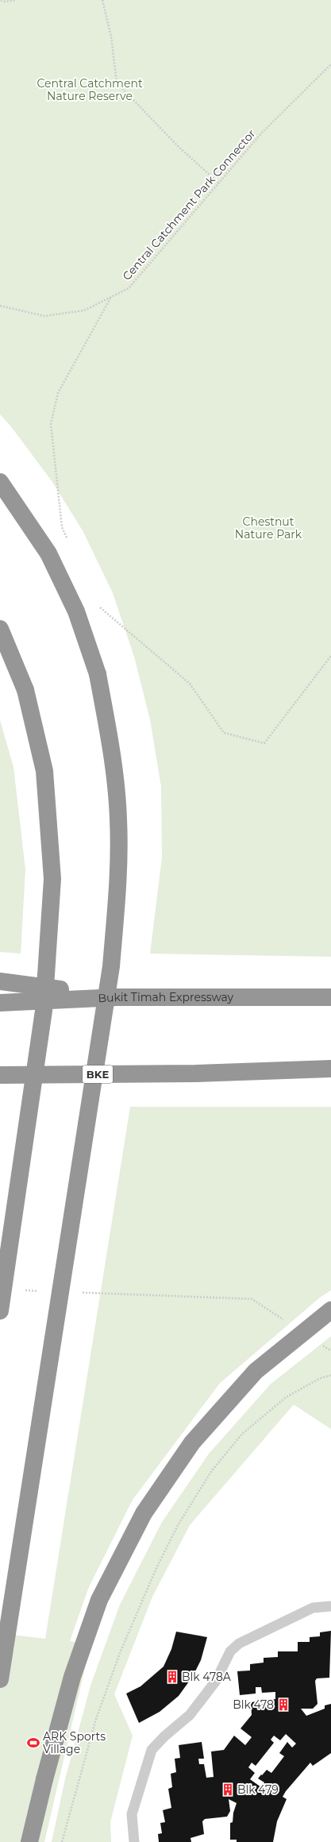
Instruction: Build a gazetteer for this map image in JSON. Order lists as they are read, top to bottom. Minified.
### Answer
{"streets":{"highway":["Bukit Timah Expressway","BKE"],"path":["Central Catchment Park Connector"]},"parks":["Central Catchment Nature Reserve","Chestnut Nature Park"],"places":{"building":["Blk 478A","Blk 478","Blk 479"],"sports":["ARK Sports Village"]}}
